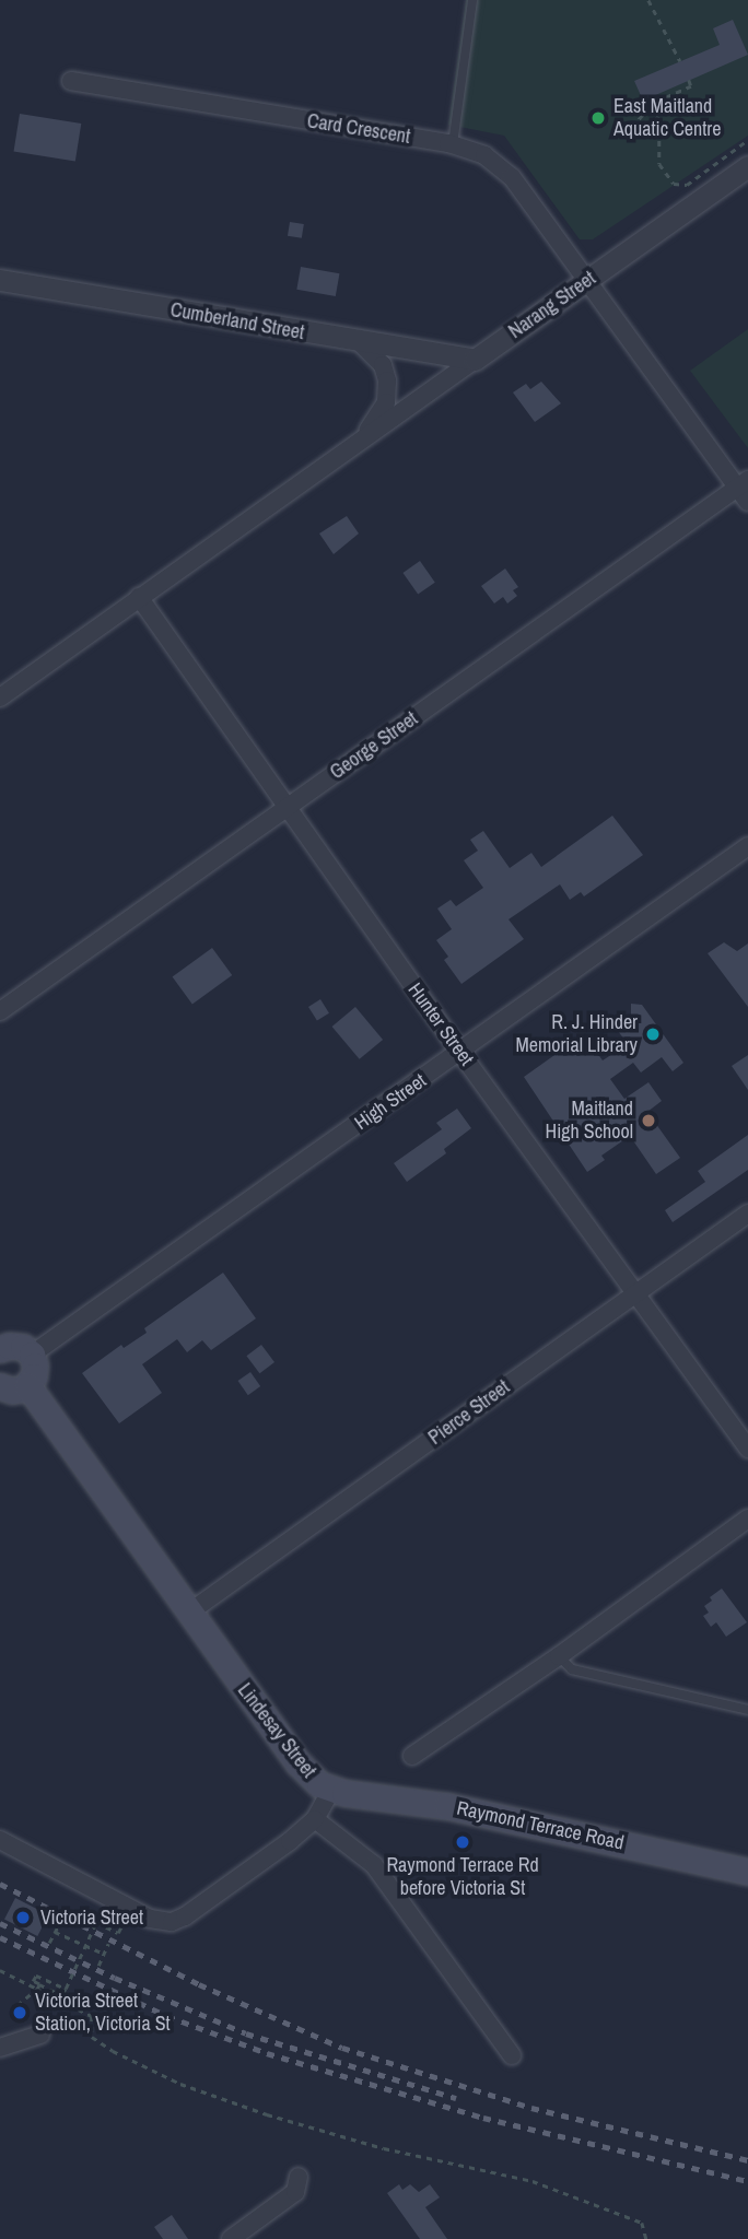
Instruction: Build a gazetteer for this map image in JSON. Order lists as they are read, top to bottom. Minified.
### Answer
{"streets":{"main road":["Lindesay Street","Raymond Terrace Road"],"street":["Card Crescent","Narang Street","Cumberland Street","George Street","Hunter Street","High Street","Pierce Street"]},"crossings":[["Card Crescent","Narang Street"],["Card Crescent","George Street"],["Narang Street","Cumberland Street"],["Narang Street","Hunter Street"],["George Street","Hunter Street"],["Hunter Street","High Street"],["Hunter Street","Pierce Street"],["Pierce Street","Lindesay Street"],["Lindesay Street","Raymond Terrace Road"]],"places":["East Maitland Aquatic Centre","R. J. Hinder Memorial Library","Maitland High School","Raymond Terrace Rd before Victoria St","Victoria Street","Victoria Street Station, Victoria St"]}
